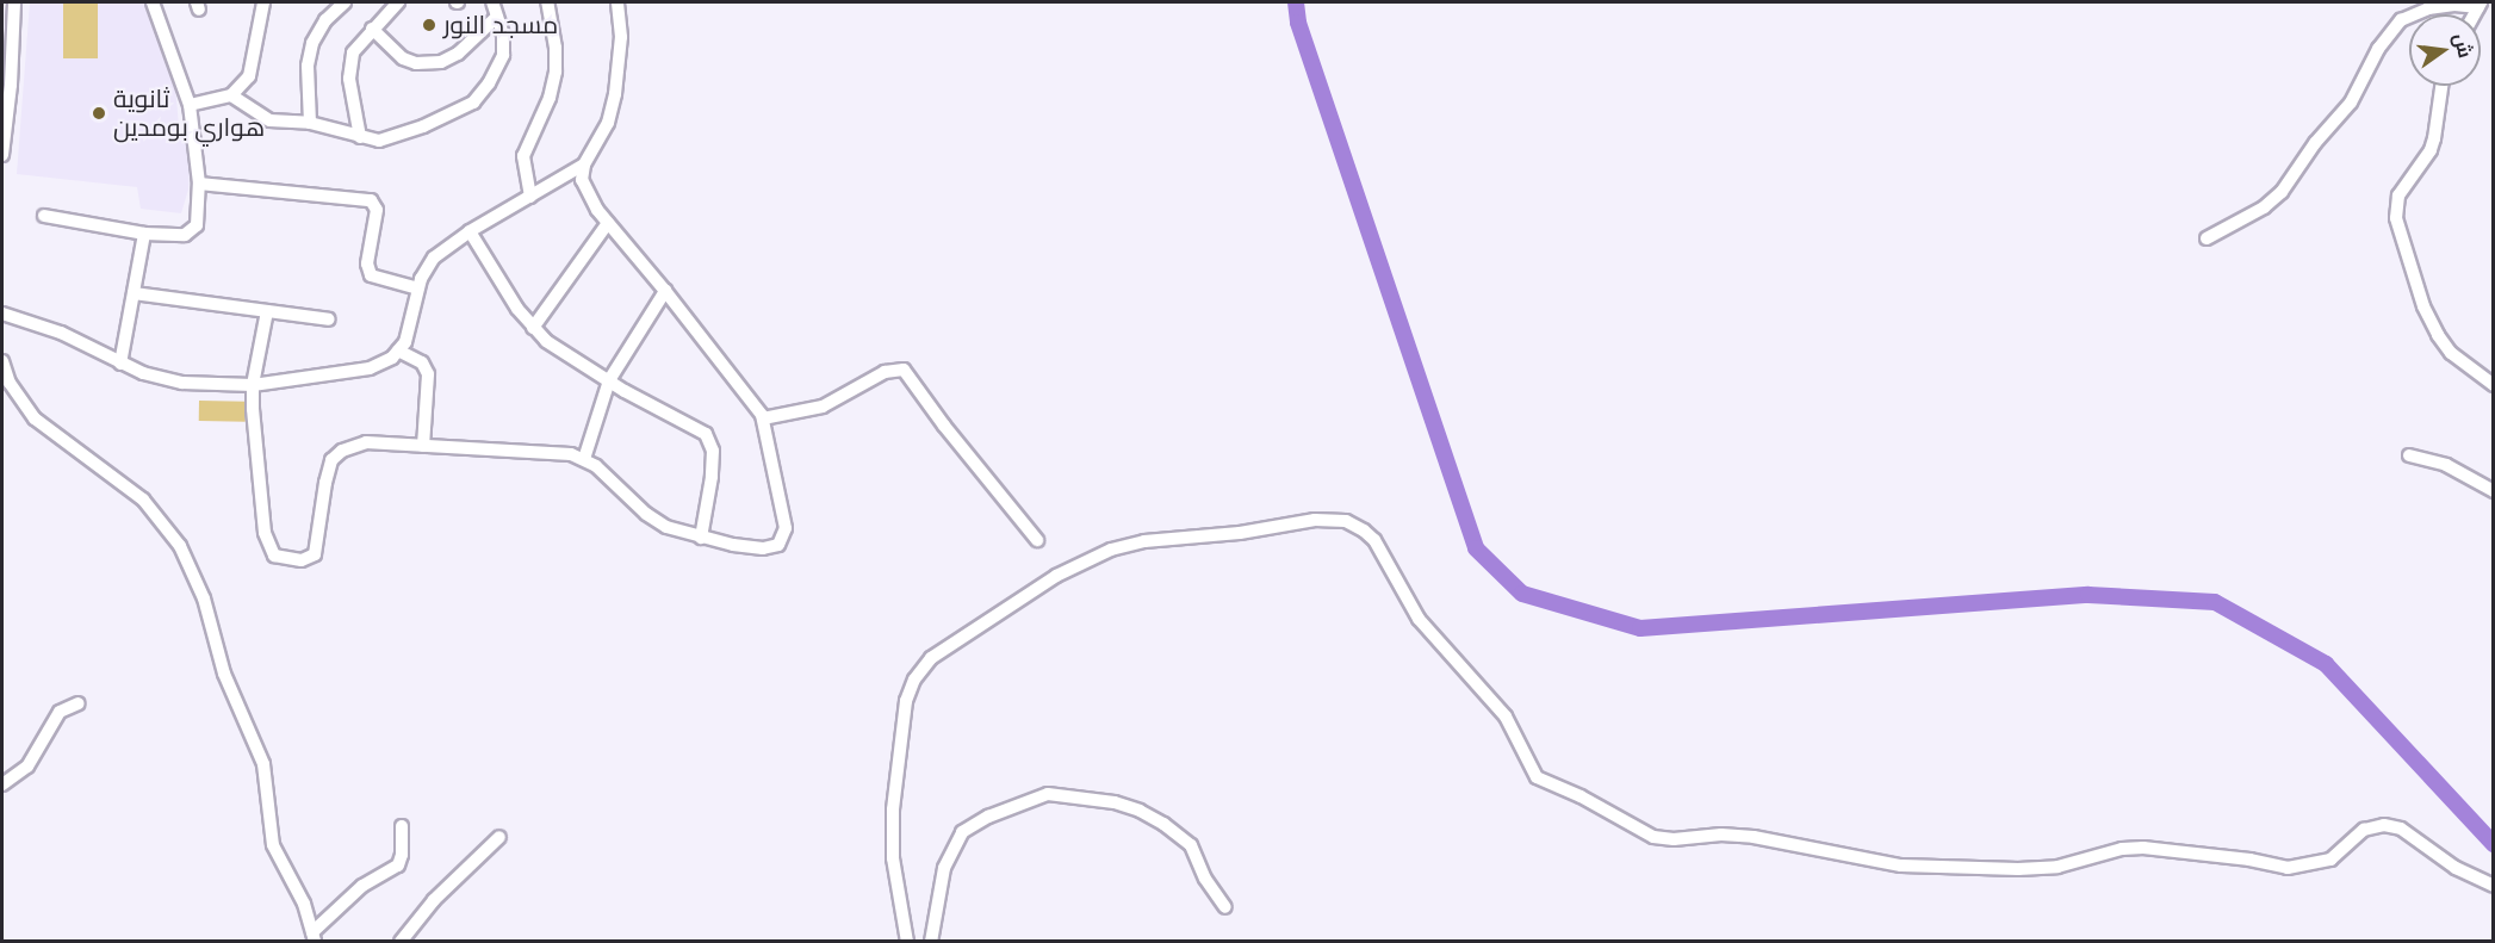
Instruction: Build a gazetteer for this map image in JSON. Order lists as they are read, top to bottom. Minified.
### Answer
{"places":["مسجد النور","ثانوية هواري بومدين"],"north":"right"}
